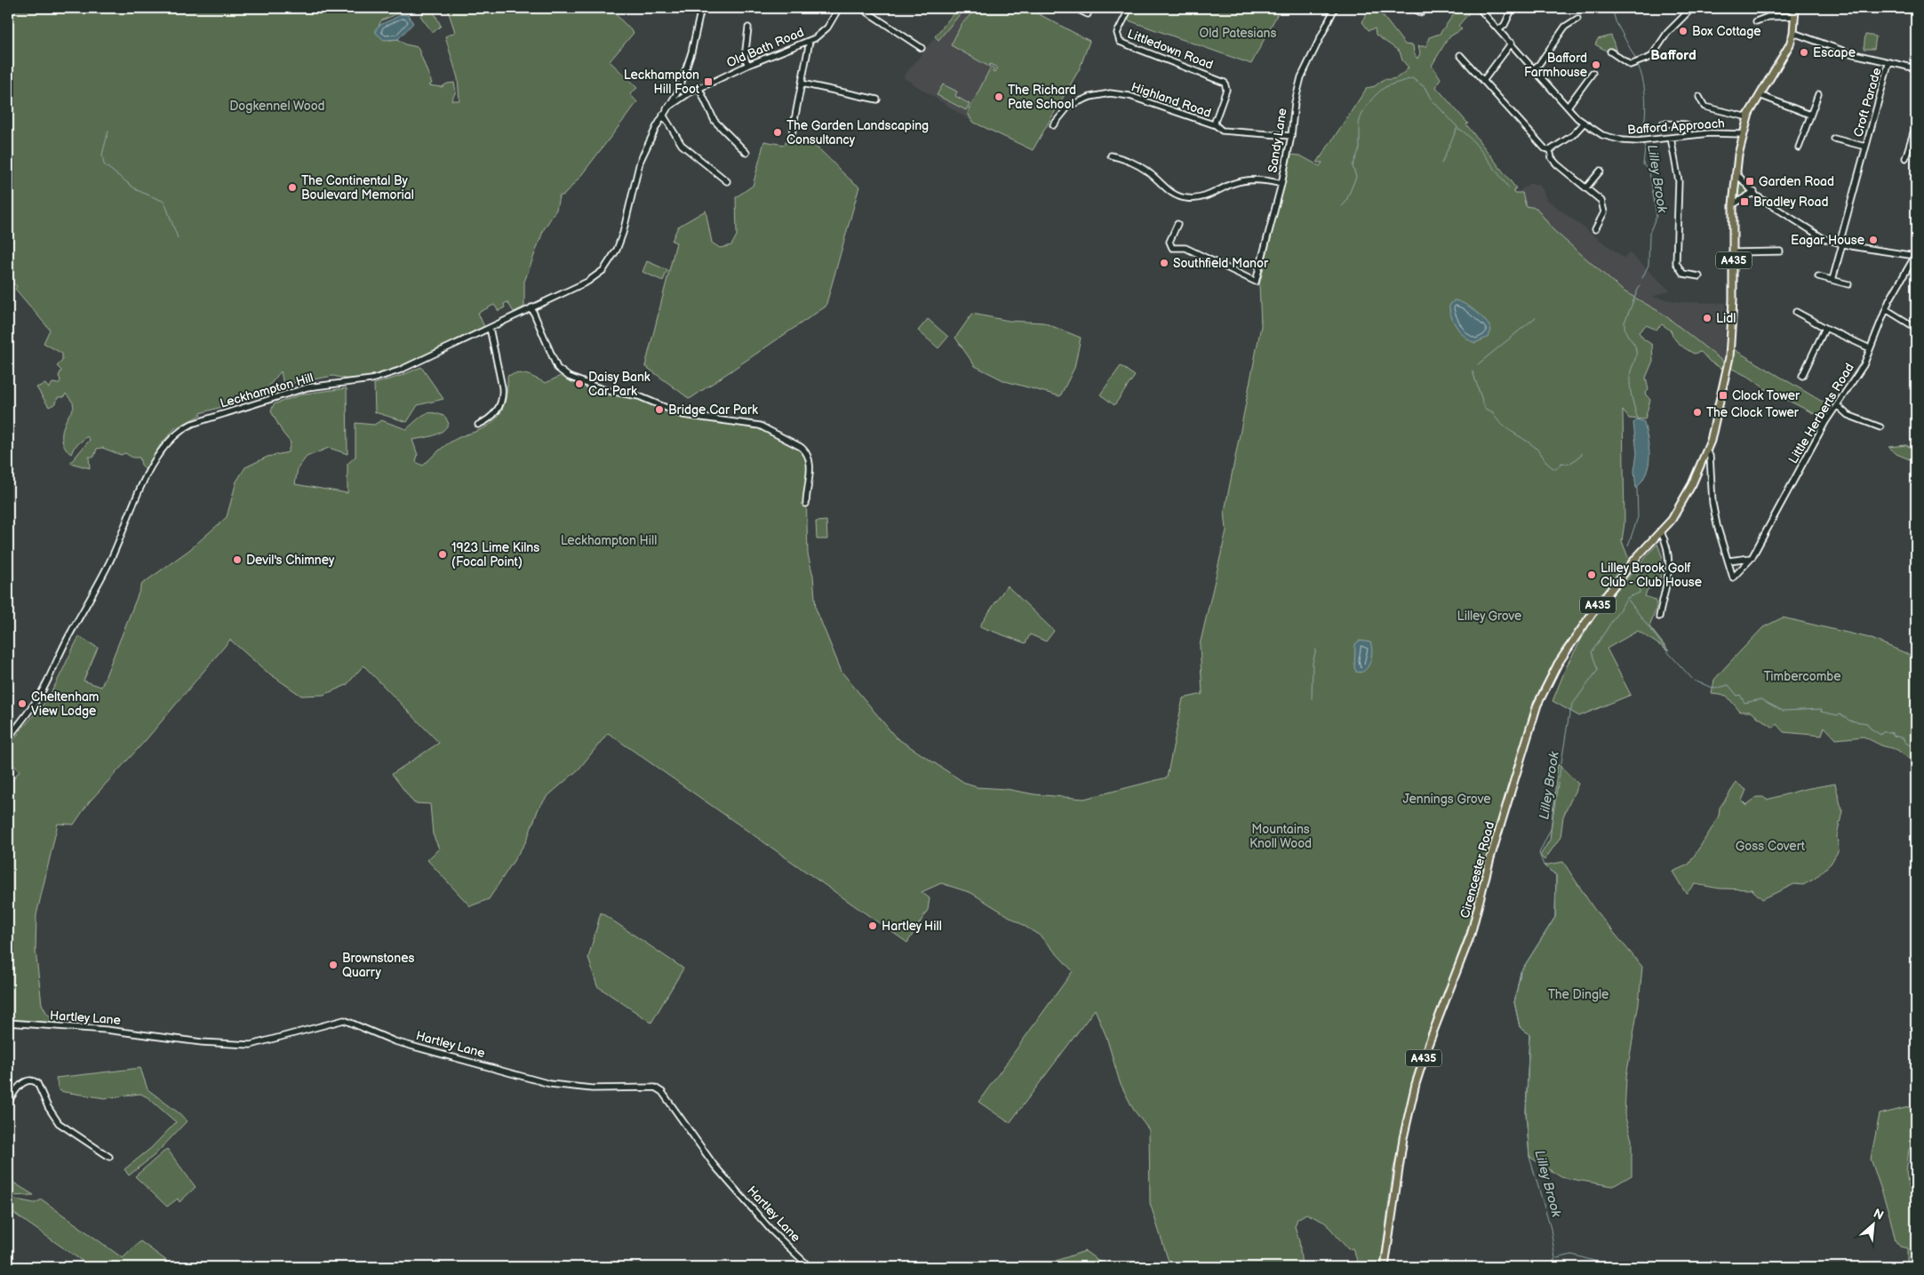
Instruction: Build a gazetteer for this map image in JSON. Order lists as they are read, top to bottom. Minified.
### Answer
{"streets":{"main road":["A435","Cirencester Road"],"street":["Old Bath Road","Littledown Road","Highland Road","Bafford Approach","Sandy Lane","Leckhampton Hill","Little Herberts Road","Hartley Lane"]},"crossings":[["Old Bath Road","Leckhampton Hill"],["Littledown Road","Highland Road"],["Highland Road","Sandy Lane"],["Bafford Approach","Cirencester Road"]],"districts":["Bafford"],"water":["Lilley Brook"],"parks":["Old Patesians","Dogkennel Wood","Leckhampton Hill","Lilley Grove","Timbercombe","Jennings Grove","Mountains Knoll Wood","Goss Covert","The Dingle"],"places":{"other":["Box Cottage","Escape","Bafford Farmhouse","The Richard Pate School","The Garden Landscaping Consultancy","The Continental By Boulevard Memorial","Eagar House","Southfield Manor","Lidl","Daisy Bank Car Park","Bridge Car Park","The Clock Tower","1923 Lime Kilns (Focal Point)","Devil's Chimney","Lilley Brook Golf Club - Club House","Cheltenham View Lodge","Hartley Hill","Brownstones Quarry"],"transit":["Leckhampton Hill Foot","Garden Road","Bradley Road","Clock Tower"]},"north":"top right"}
